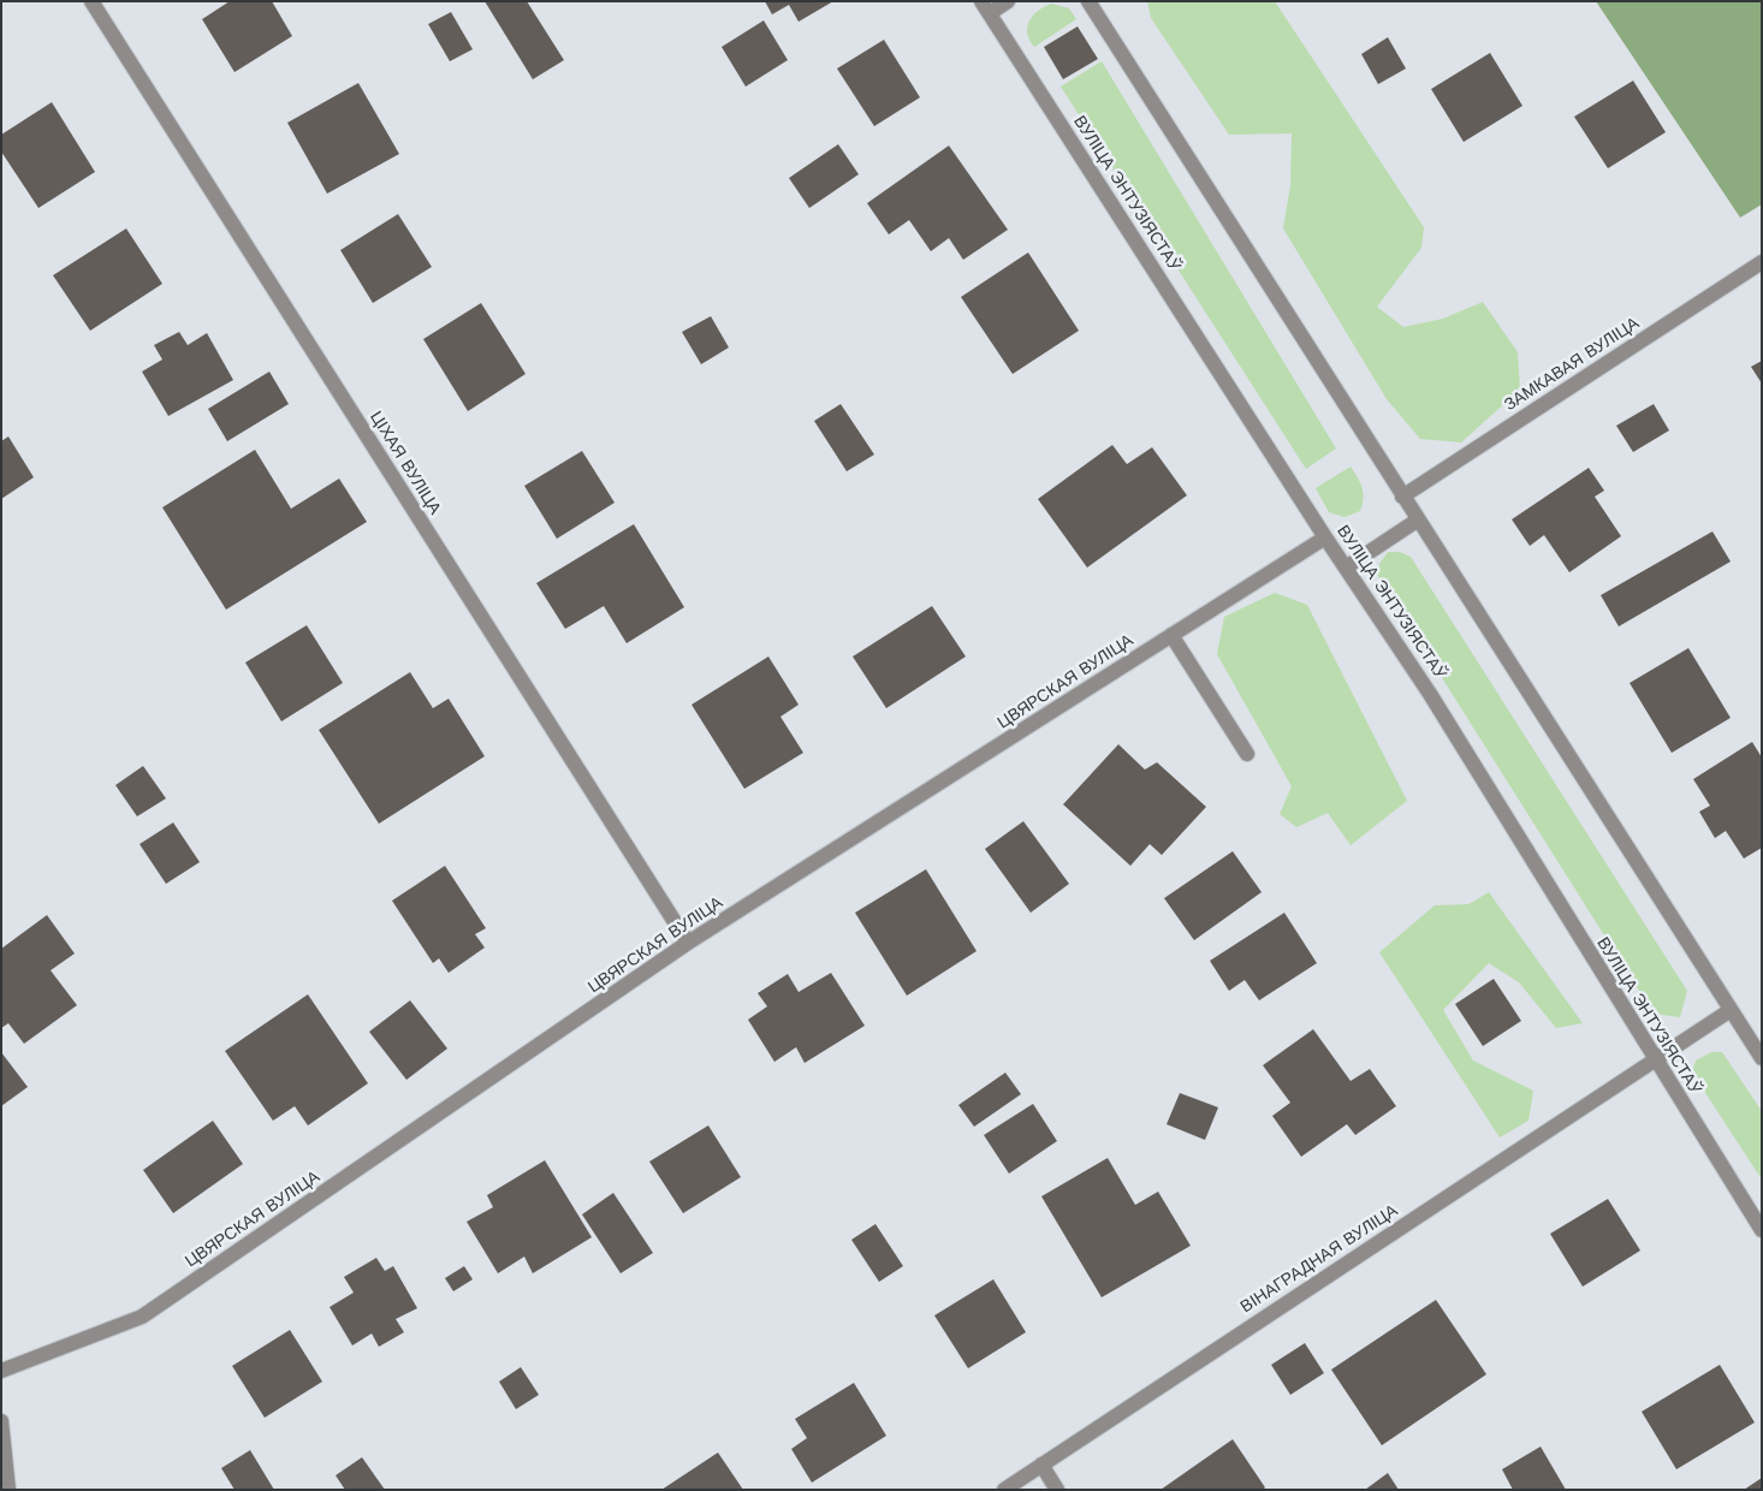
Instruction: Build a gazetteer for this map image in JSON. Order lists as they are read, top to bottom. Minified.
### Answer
{"streets":{"street":["ВУЛІЦА ЭНТУЗІЯСТАЎ","ЗАМКАВАЯ ВУЛІЦА","ЦІХАЯ ВУЛІЦА","ЦВЯРСКАЯ ВУЛІЦА","ВІНАГРАДНАЯ ВУЛІЦА"]},"crossings":[["ВУЛІЦА ЭНТУЗІЯСТАЎ","ЦВЯРСКАЯ ВУЛІЦА"],["ВУЛІЦА ЭНТУЗІЯСТАЎ","ВІНАГРАДНАЯ ВУЛІЦА"],["ЦІХАЯ ВУЛІЦА","ЦВЯРСКАЯ ВУЛІЦА"]]}
